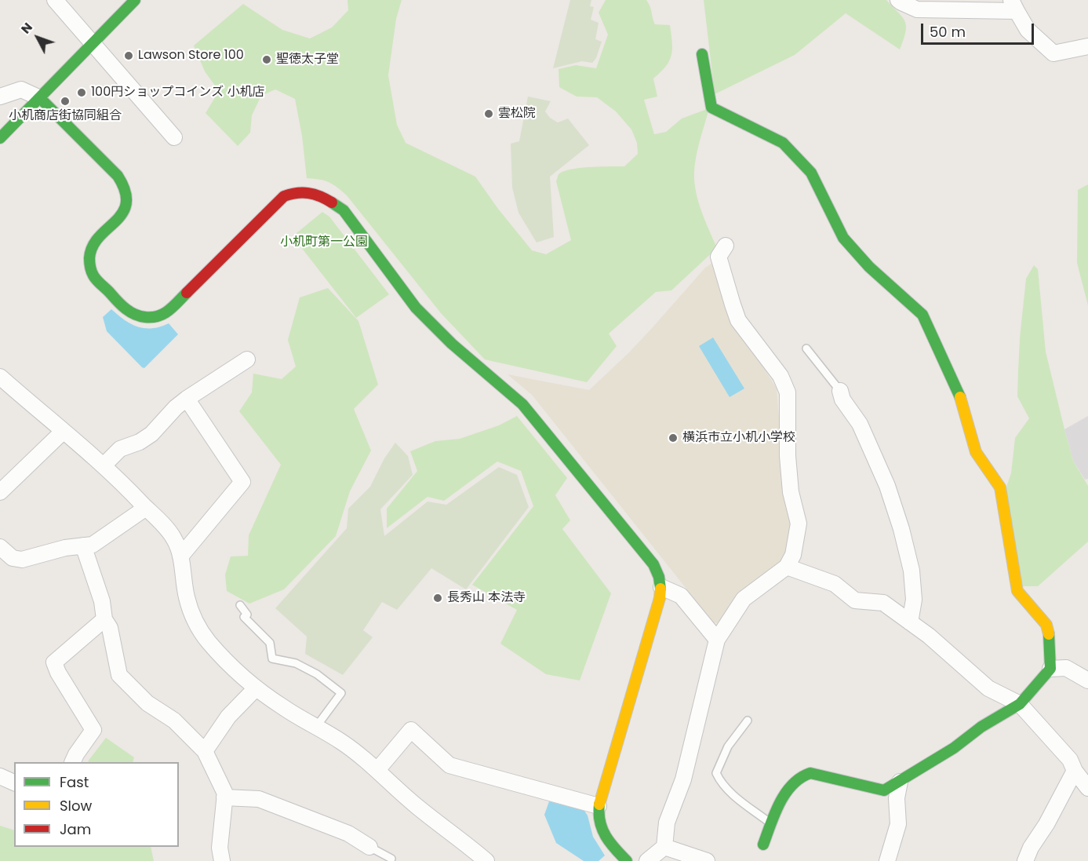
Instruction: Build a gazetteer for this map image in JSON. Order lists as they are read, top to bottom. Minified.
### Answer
{"parks":["小机町第一公園"],"places":["Lawson Store 100","聖徳太子堂","100円ショップコインズ 小机店","小机商店街協同組合","雲松院","横浜市立小机小学校","長秀山 本法寺"],"legend":["Fast","Slow","Jam"],"scale_bar":"50 m","north":"top left"}
